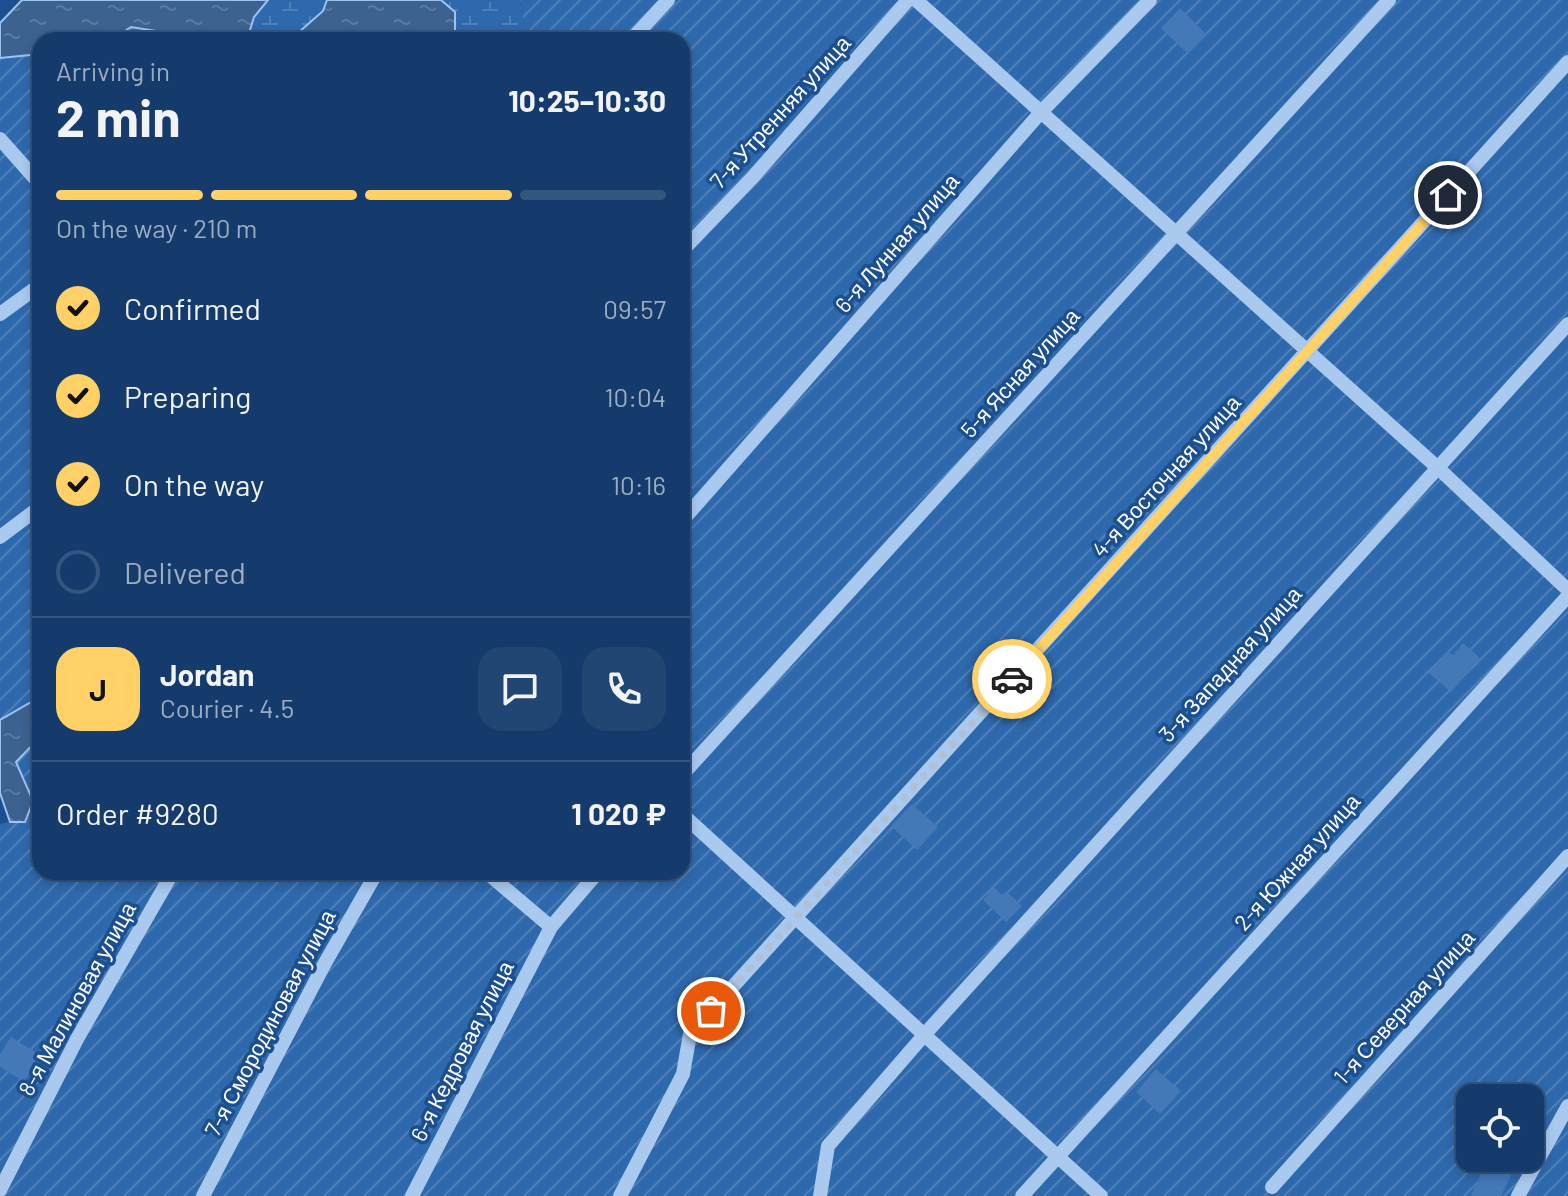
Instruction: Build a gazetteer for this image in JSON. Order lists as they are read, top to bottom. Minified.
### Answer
{"streets":{"street":["7-я Утренняя улица","6-я Лунная улица","5-я Ясная улица","4-я Восточная улица","3-я Западная улица","2-я Южная улица","8-я Малиновая улица","1-я Северная улица","7-я Смородиновая улица","6-я Кедровая улица"]},"page":{"heading":["2 min","Arriving in","10:25–10:30"],"panel":["Jordan","Courier · 4.5","Order #9280","1 020 ₽"],"bar":"On the way · 210 m","list":[["Confirmed","09:57"],["Preparing","10:04"],["On the way","10:16"],"Delivered"],"round":"J"}}
